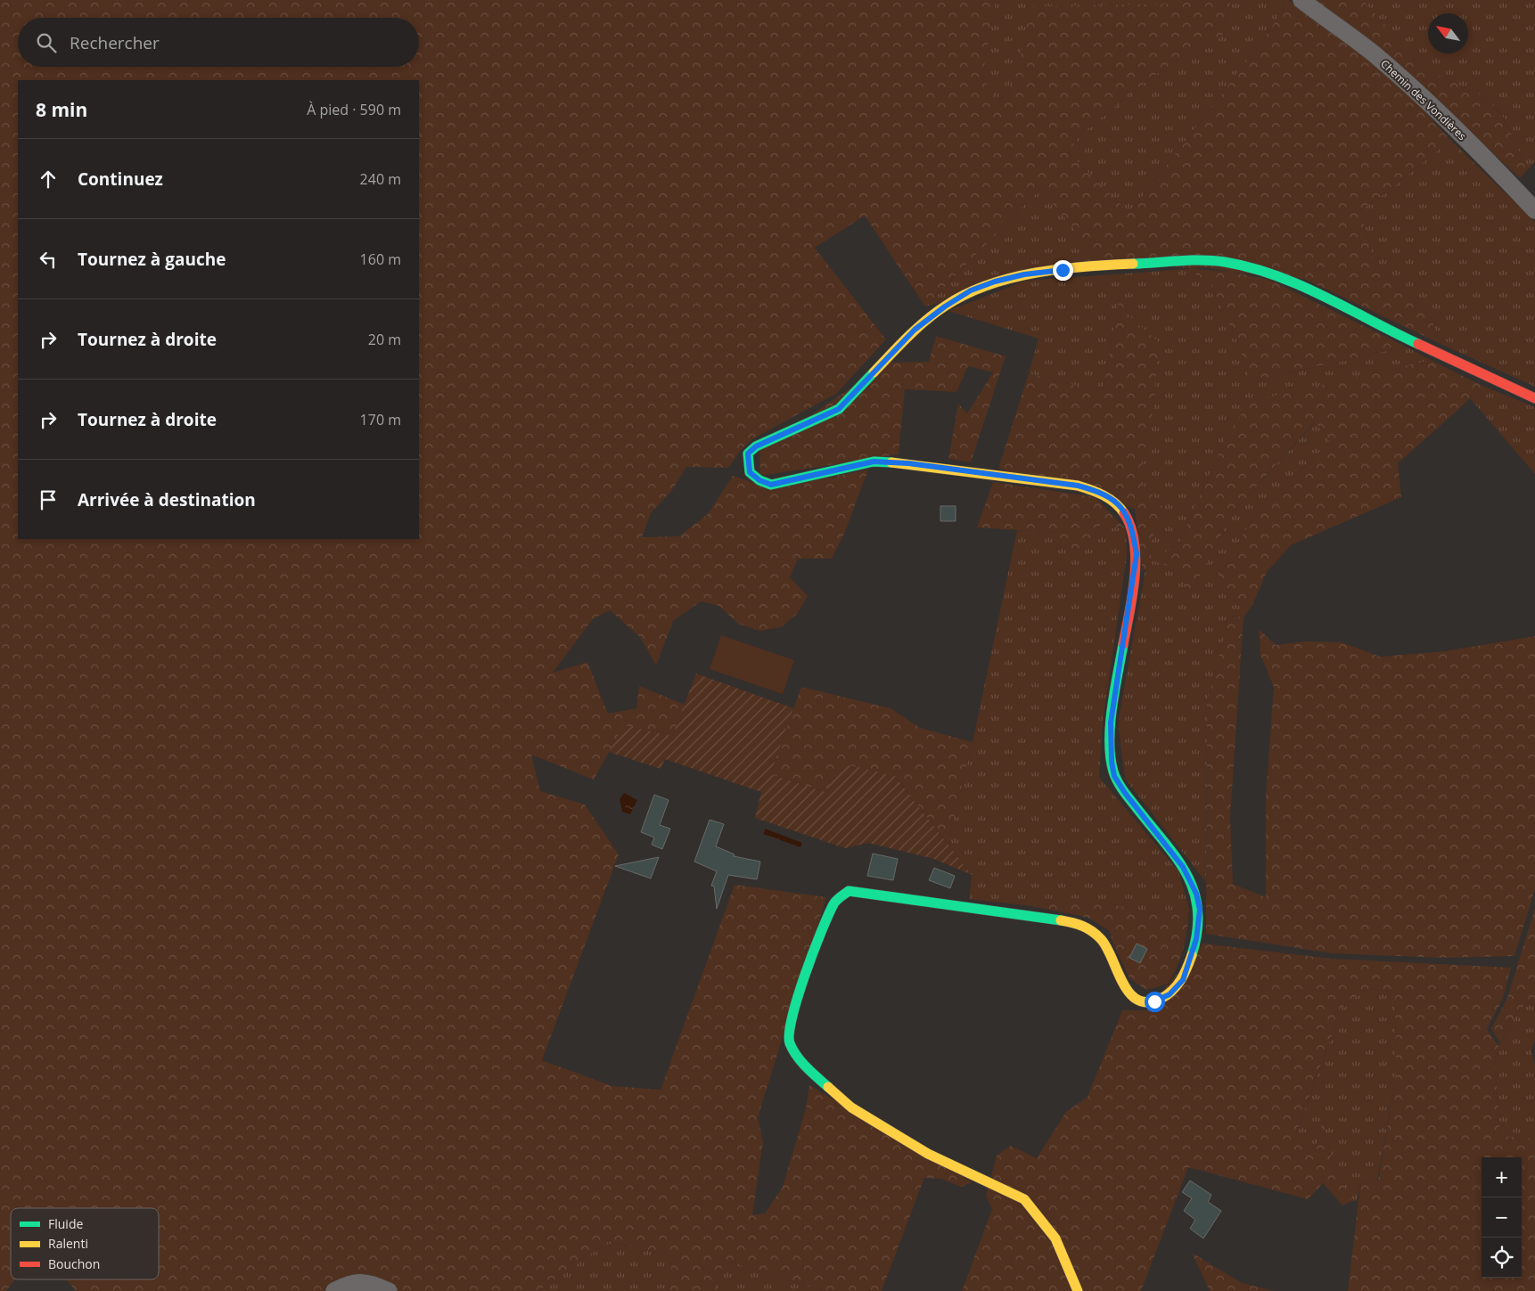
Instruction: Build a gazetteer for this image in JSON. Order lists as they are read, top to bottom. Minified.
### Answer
{"streets":{"street":["Chemin des Vondières"]},"legend":["Fluide","Ralenti","Bouchon"],"north":"top left","page":{"search":"Rechercher","heading":["8 min","À pied · 590 m"],"list":[["Continuez","240 m"],["Tournez à gauche","160 m"],["Tournez à droite","20 m"],["Tournez à droite","170 m"],"Arrivée à destination"],"map_buttons":["+","−"]}}
